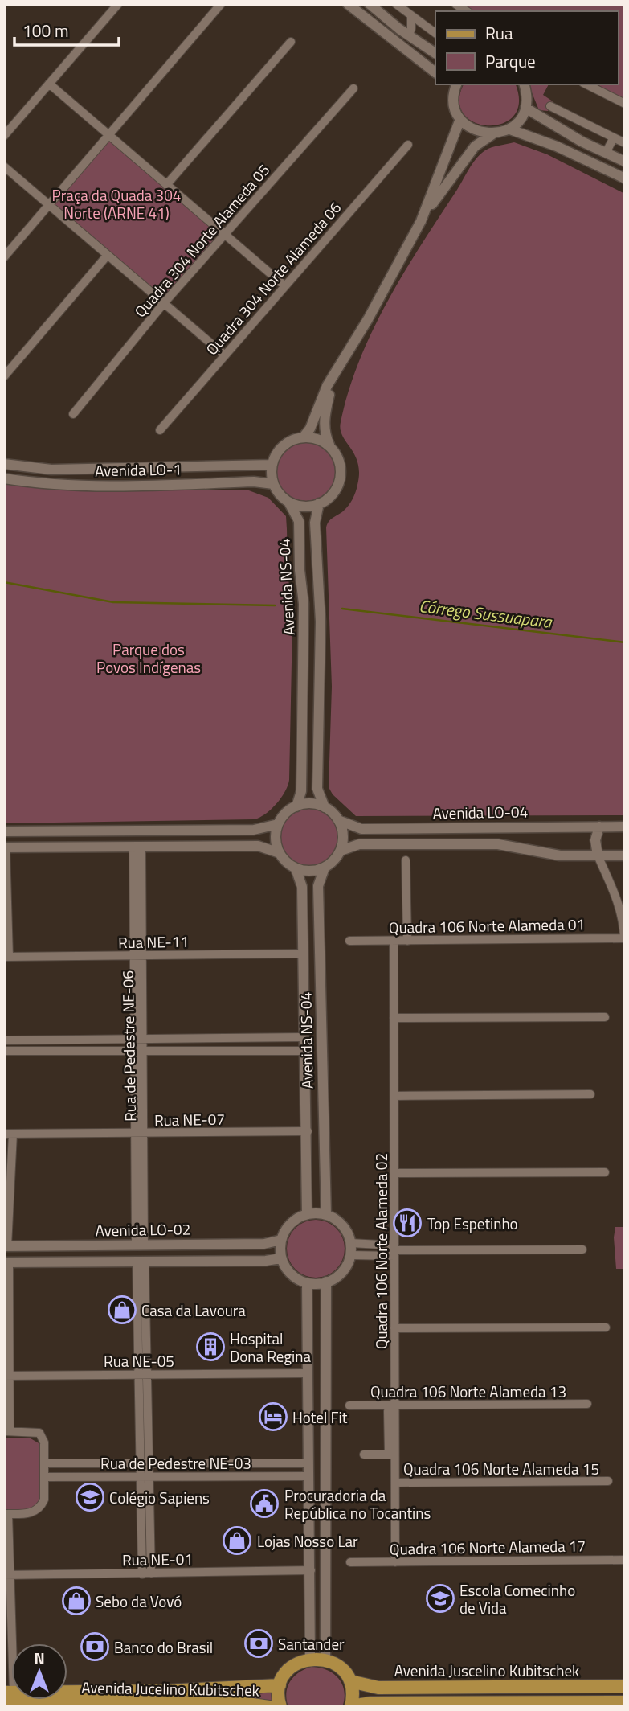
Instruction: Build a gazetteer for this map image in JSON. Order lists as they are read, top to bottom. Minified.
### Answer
{"streets":{"main road":["Avenida Juscelino Kubitschek","Avenida Jucelino Kubitschek"],"street":["Quadra 304 Norte Alameda 05","Quadra 304 Norte Alameda 06","Avenida LO-1","Avenida NS-04","Avenida LO-04","Quadra 106 Norte Alameda 01","Rua NE-11","Rua de Pedestre NE-06","Rua NE-07","Avenida LO-02","Quadra 106 Norte Alameda 02","Rua NE-05","Quadra 106 Norte Alameda 13","Rua de Pedestre NE-03","Quadra 106 Norte Alameda 15","Quadra 106 Norte Alameda 17","Rua NE-01"]},"crossings":[["Avenida LO-1","Avenida NS-04"],["Avenida NS-04","Avenida LO-04"],["Avenida NS-04","Rua NE-11"],["Avenida NS-04","Rua NE-07"],["Avenida NS-04","Avenida LO-02"],["Quadra 106 Norte Alameda 01","Quadra 106 Norte Alameda 02"],["Rua NE-11","Rua de Pedestre NE-06"],["Rua de Pedestre NE-06","Rua NE-07"],["Rua de Pedestre NE-06","Avenida LO-02"],["Quadra 106 Norte Alameda 02","Quadra 106 Norte Alameda 13"],["Quadra 106 Norte Alameda 02","Quadra 106 Norte Alameda 15"],["Quadra 106 Norte Alameda 02","Quadra 106 Norte Alameda 17"]],"water":["Córrego Sussuapara"],"parks":["Praça da Quada 304 Norte (ARNE 41)","Parque dos Povos Indígenas"],"places":{"restaurant":["Top Espetinho"],"shop":["Casa da Lavoura","Lojas Nosso Lar","Sebo da Vovó"],"building":["Hospital Dona Regina"],"hotel":["Hotel Fit"],"school or university":["Colégio Sapiens","Escola Comecinho de Vida"],"public building":["Procuradoria da República no Tocantins"],"bank":["Santander","Banco do Brasil"]},"legend":["Rua","Parque"],"scale_bar":"100 m","north":"top"}
